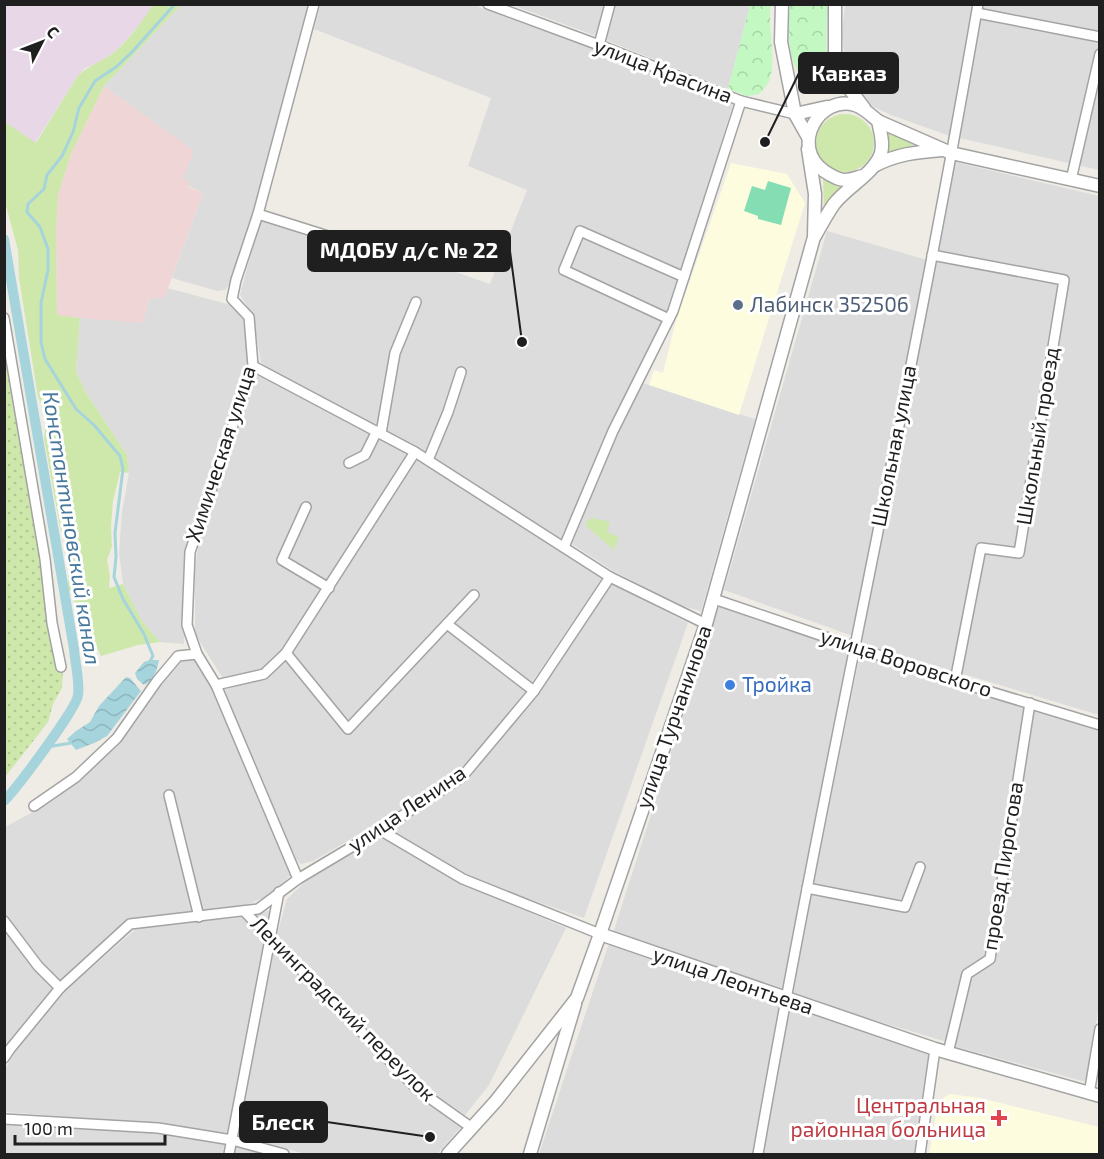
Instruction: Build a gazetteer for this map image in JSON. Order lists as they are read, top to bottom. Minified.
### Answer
{"streets":{"street":["улица Красина","Школьный проезд","Школьная улица","Химическая улица","улица Воровского","улица Турчанинова","улица Ленина","проезд Пирогова","улица Леонтьева","Ленинградский переулок"]},"crossings":[["улица Красина","улица Турчанинова"],["Школьный проезд","Школьная улица"],["Школьный проезд","улица Воровского"],["Школьная улица","улица Воровского"],["Школьная улица","улица Леонтьева"],["улица Воровского","улица Турчанинова"],["улица Воровского","проезд Пирогова"],["улица Турчанинова","улица Леонтьева"],["улица Турчанинова","Ленинградский переулок"],["улица Ленина","улица Леонтьева"],["улица Ленина","Ленинградский переулок"],["проезд Пирогова","улица Леонтьева"]],"water":["Константиновский канал"],"places":{"other":["Кавказ","Лабинск 352506","МДОБУ д/с № 22","Тройка","Блеск"],"health":["Центральная районная больница"]},"scale_bar":"100 m","north":"top right"}
